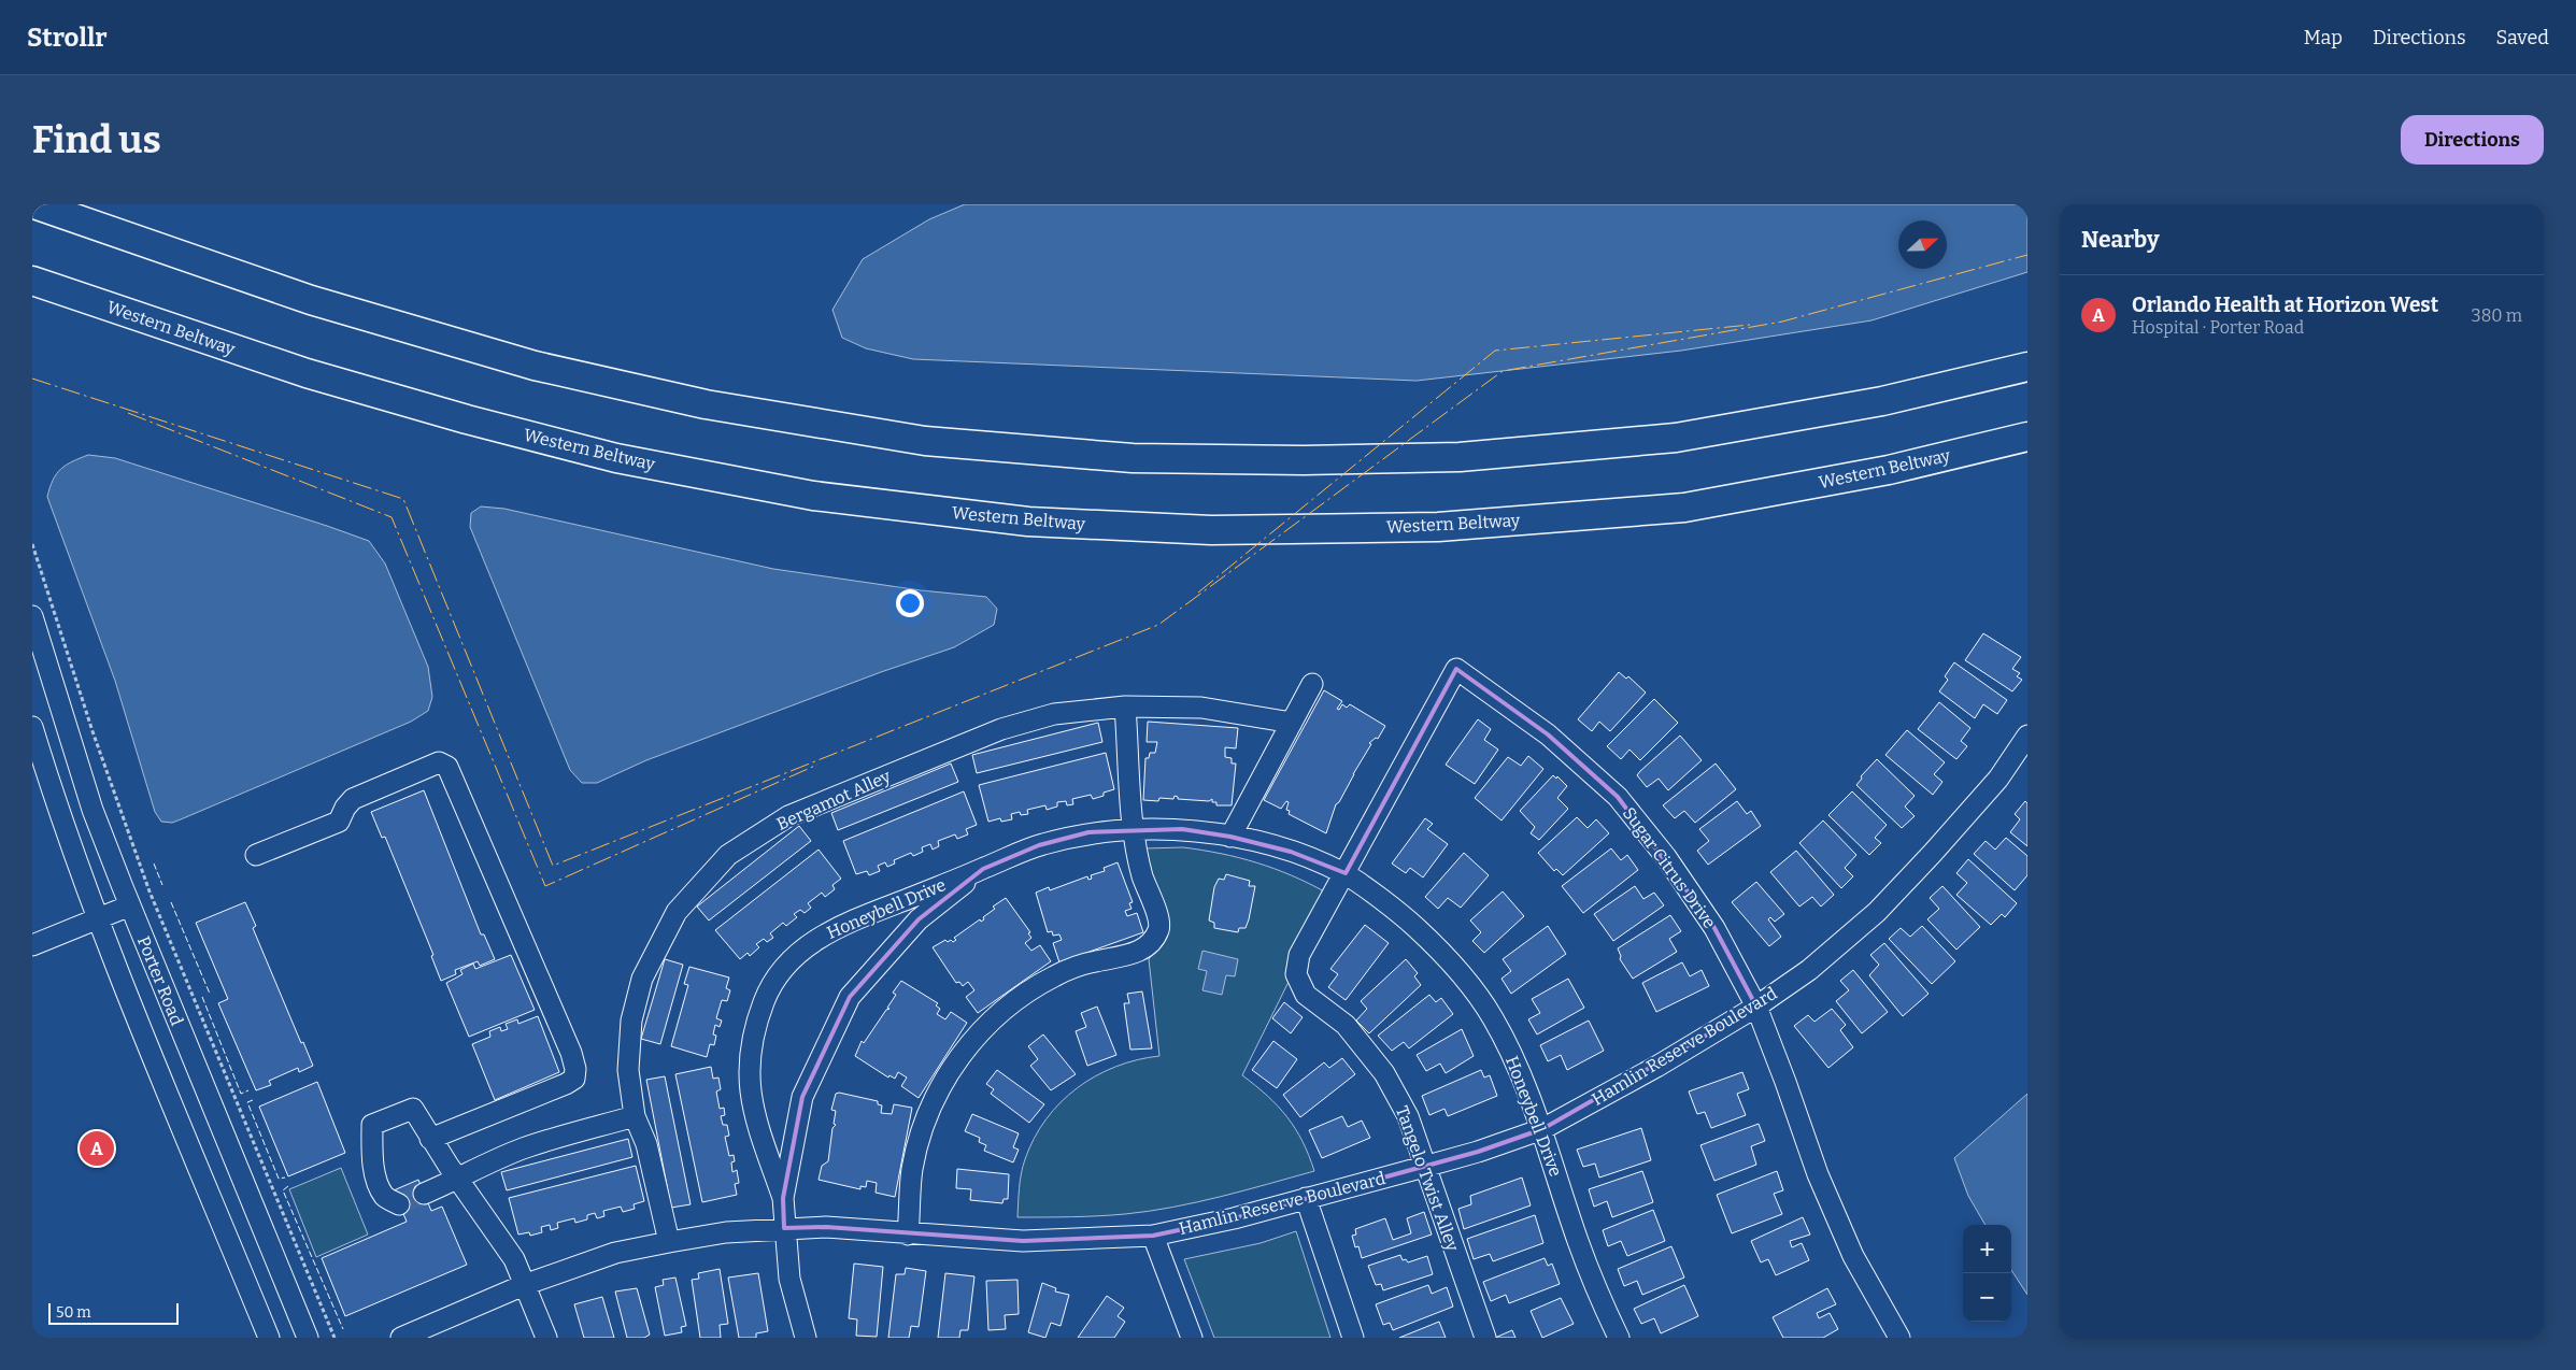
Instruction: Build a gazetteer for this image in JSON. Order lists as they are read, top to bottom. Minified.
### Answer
{"streets":{"highway":["Western Beltway"],"street":["Bergamot Alley","Sugar Citrus Drive","Honeybell Drive","Porter Road","Hamlin Reserve Boulevard","Tangelo Twist Alley"]},"crossings":[["Bergamot Alley","Hamlin Reserve Boulevard"],["Sugar Citrus Drive","Honeybell Drive"],["Sugar Citrus Drive","Hamlin Reserve Boulevard"],["Sugar Citrus Drive","Tangelo Twist Alley"],["Honeybell Drive","Hamlin Reserve Boulevard"],["Honeybell Drive","Tangelo Twist Alley"],["Hamlin Reserve Boulevard","Tangelo Twist Alley"]],"scale_bar":"50 m","north":"right","page":{"header":"Strollr","nav":["Map","Directions","Saved"],"buttons":"Directions","title":"Find us","heading":"Nearby","list":[{"mark":"A","name":"Orlando Health at Horizon West","note":"Hospital · Porter Road","value":"380 m"}],"pins":"A","map_buttons":["+","−"],"scale":"50 m"}}
